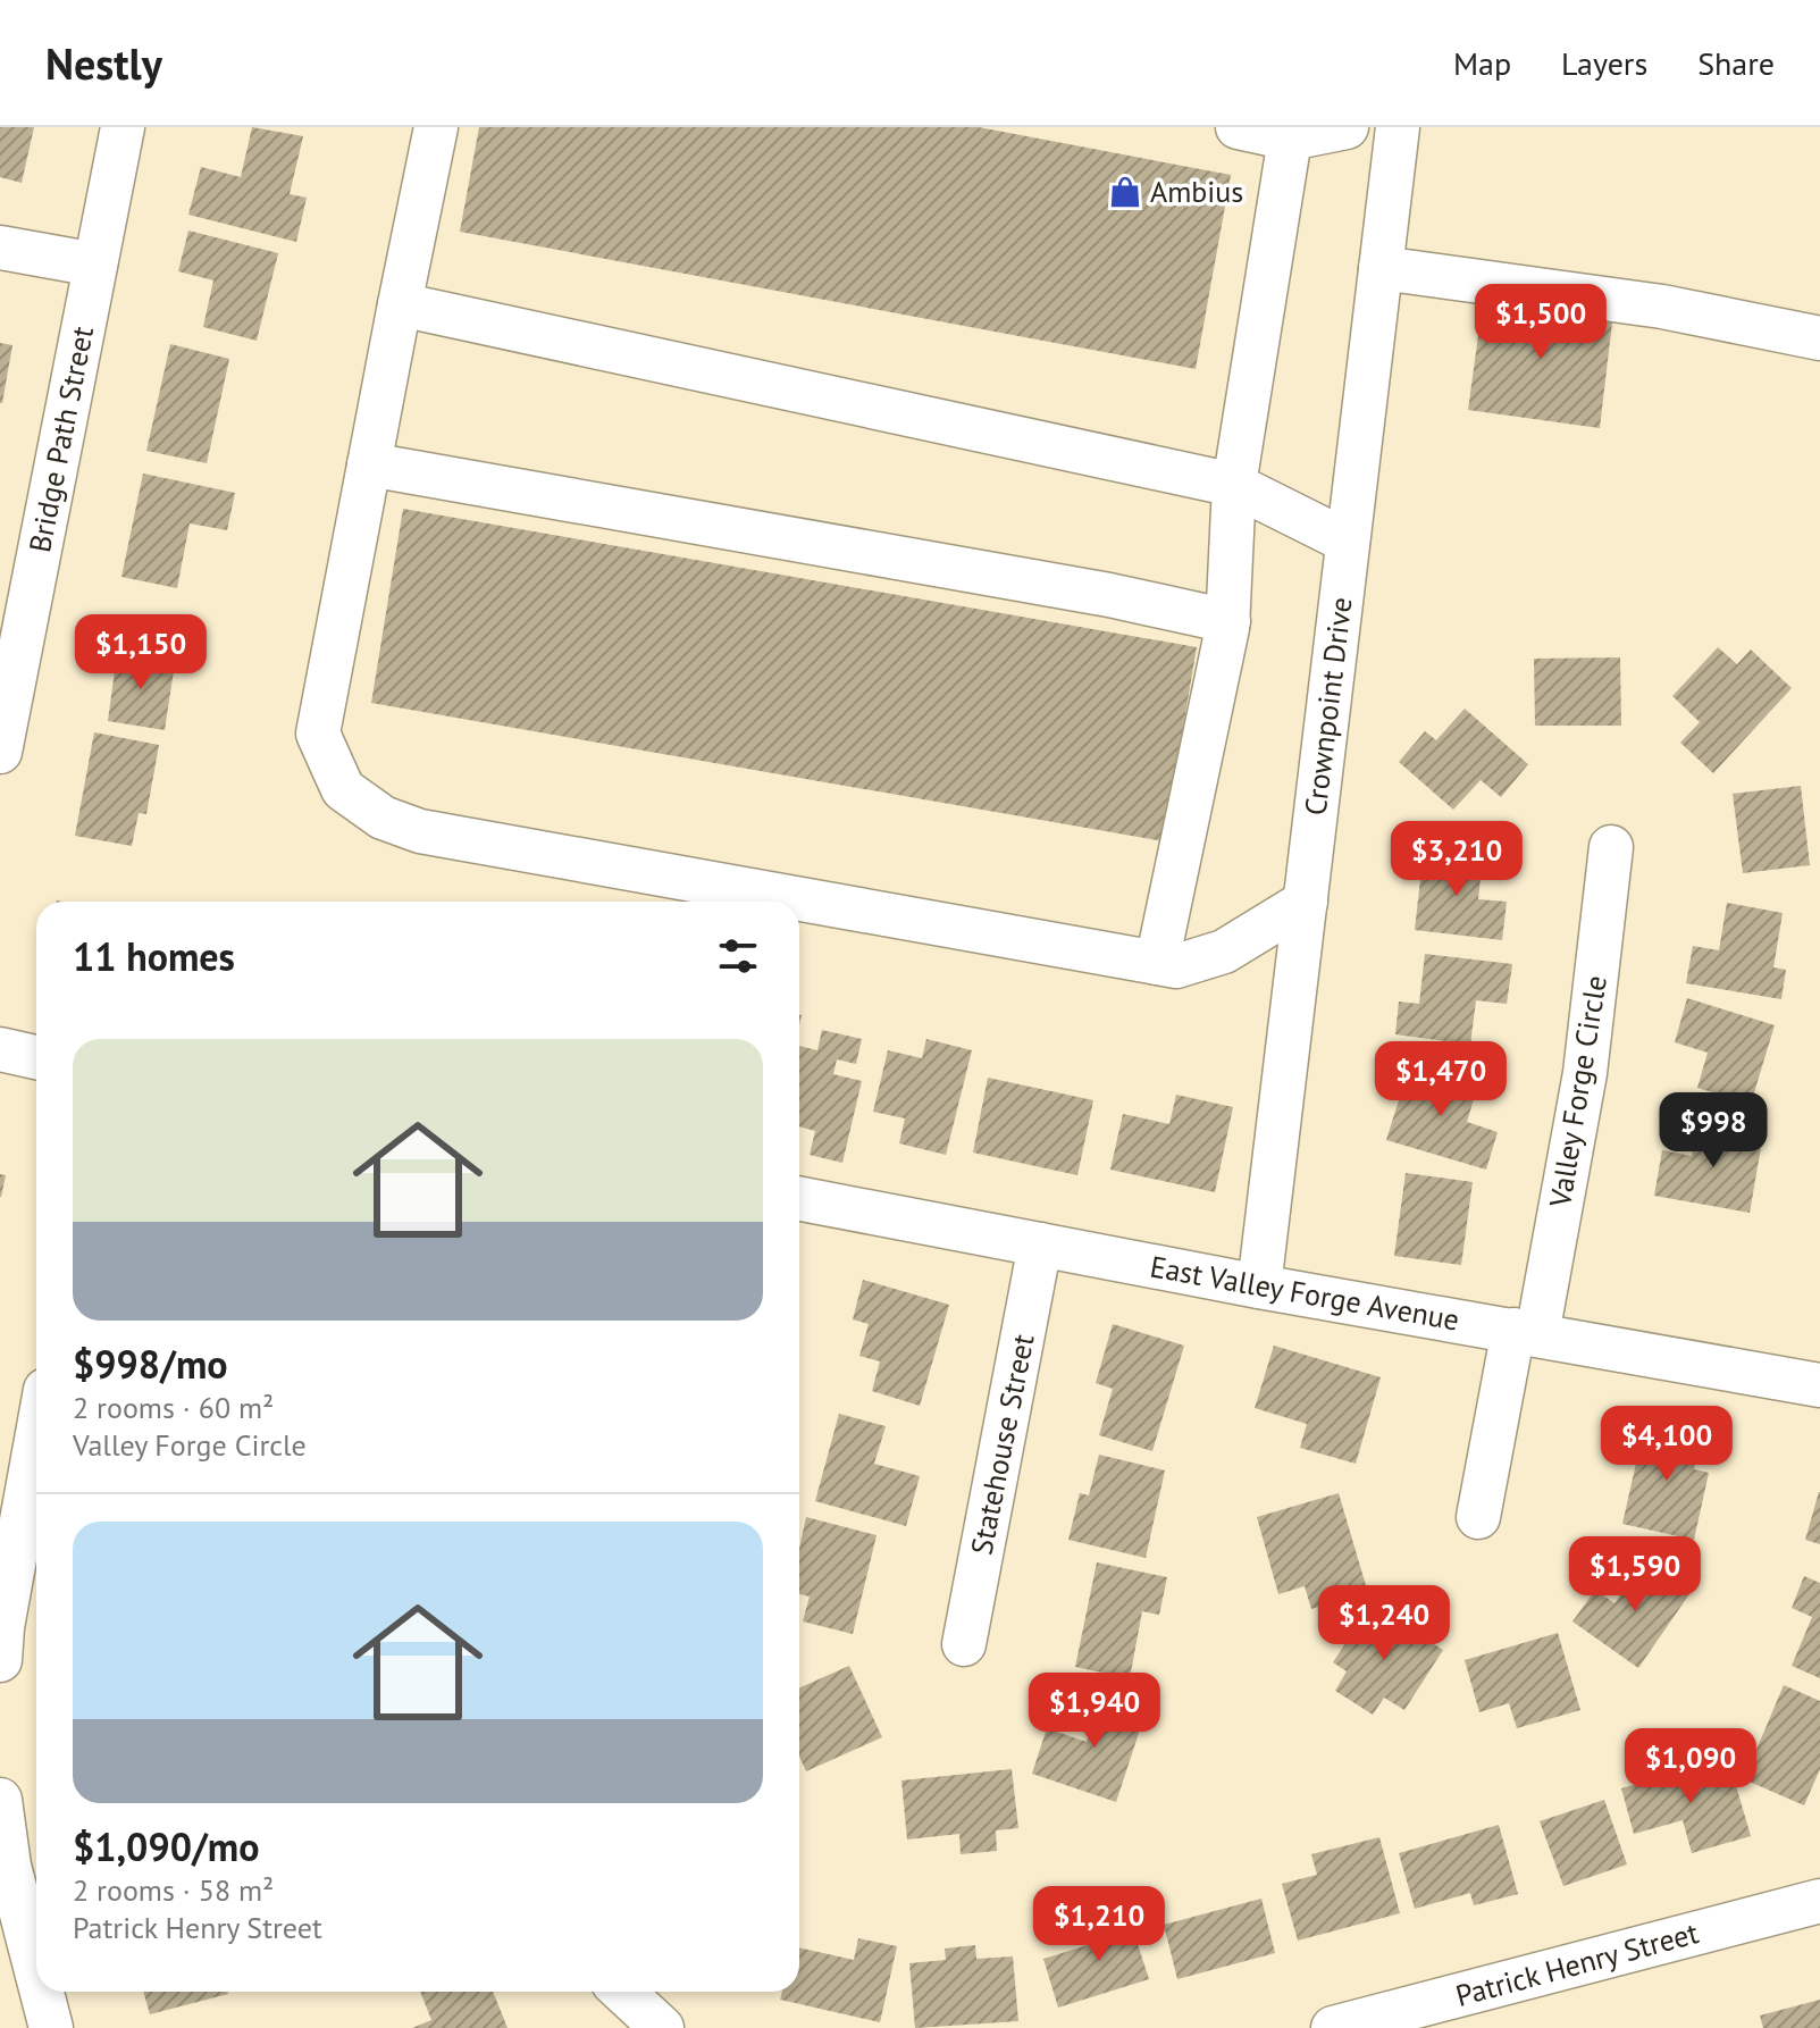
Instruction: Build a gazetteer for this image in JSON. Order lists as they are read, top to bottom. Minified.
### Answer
{"streets":{"street":["Bridge Path Street","Crownpoint Drive","Valley Forge Circle","East Valley Forge Avenue","Statehouse Street","Patrick Henry Street"]},"crossings":[["Crownpoint Drive","East Valley Forge Avenue"],["Valley Forge Circle","East Valley Forge Avenue"],["East Valley Forge Avenue","Statehouse Street"]],"places":{"shop":["Ambius"]},"page":{"header":"Nestly","nav":["Map","Layers","Share"],"price":["$1,500","$1,150","$3,210","$1,470","$998","$4,100","$1,590","$1,240","$1,940","$1,090","$1,210"],"heading":"11 homes","list":[{"name":"$998/mo","note":"2 rooms · 60 m² · Valley Forge Circle"},{"name":"$1,090/mo","note":"2 rooms · 58 m² · Patrick Henry Street"}]}}
